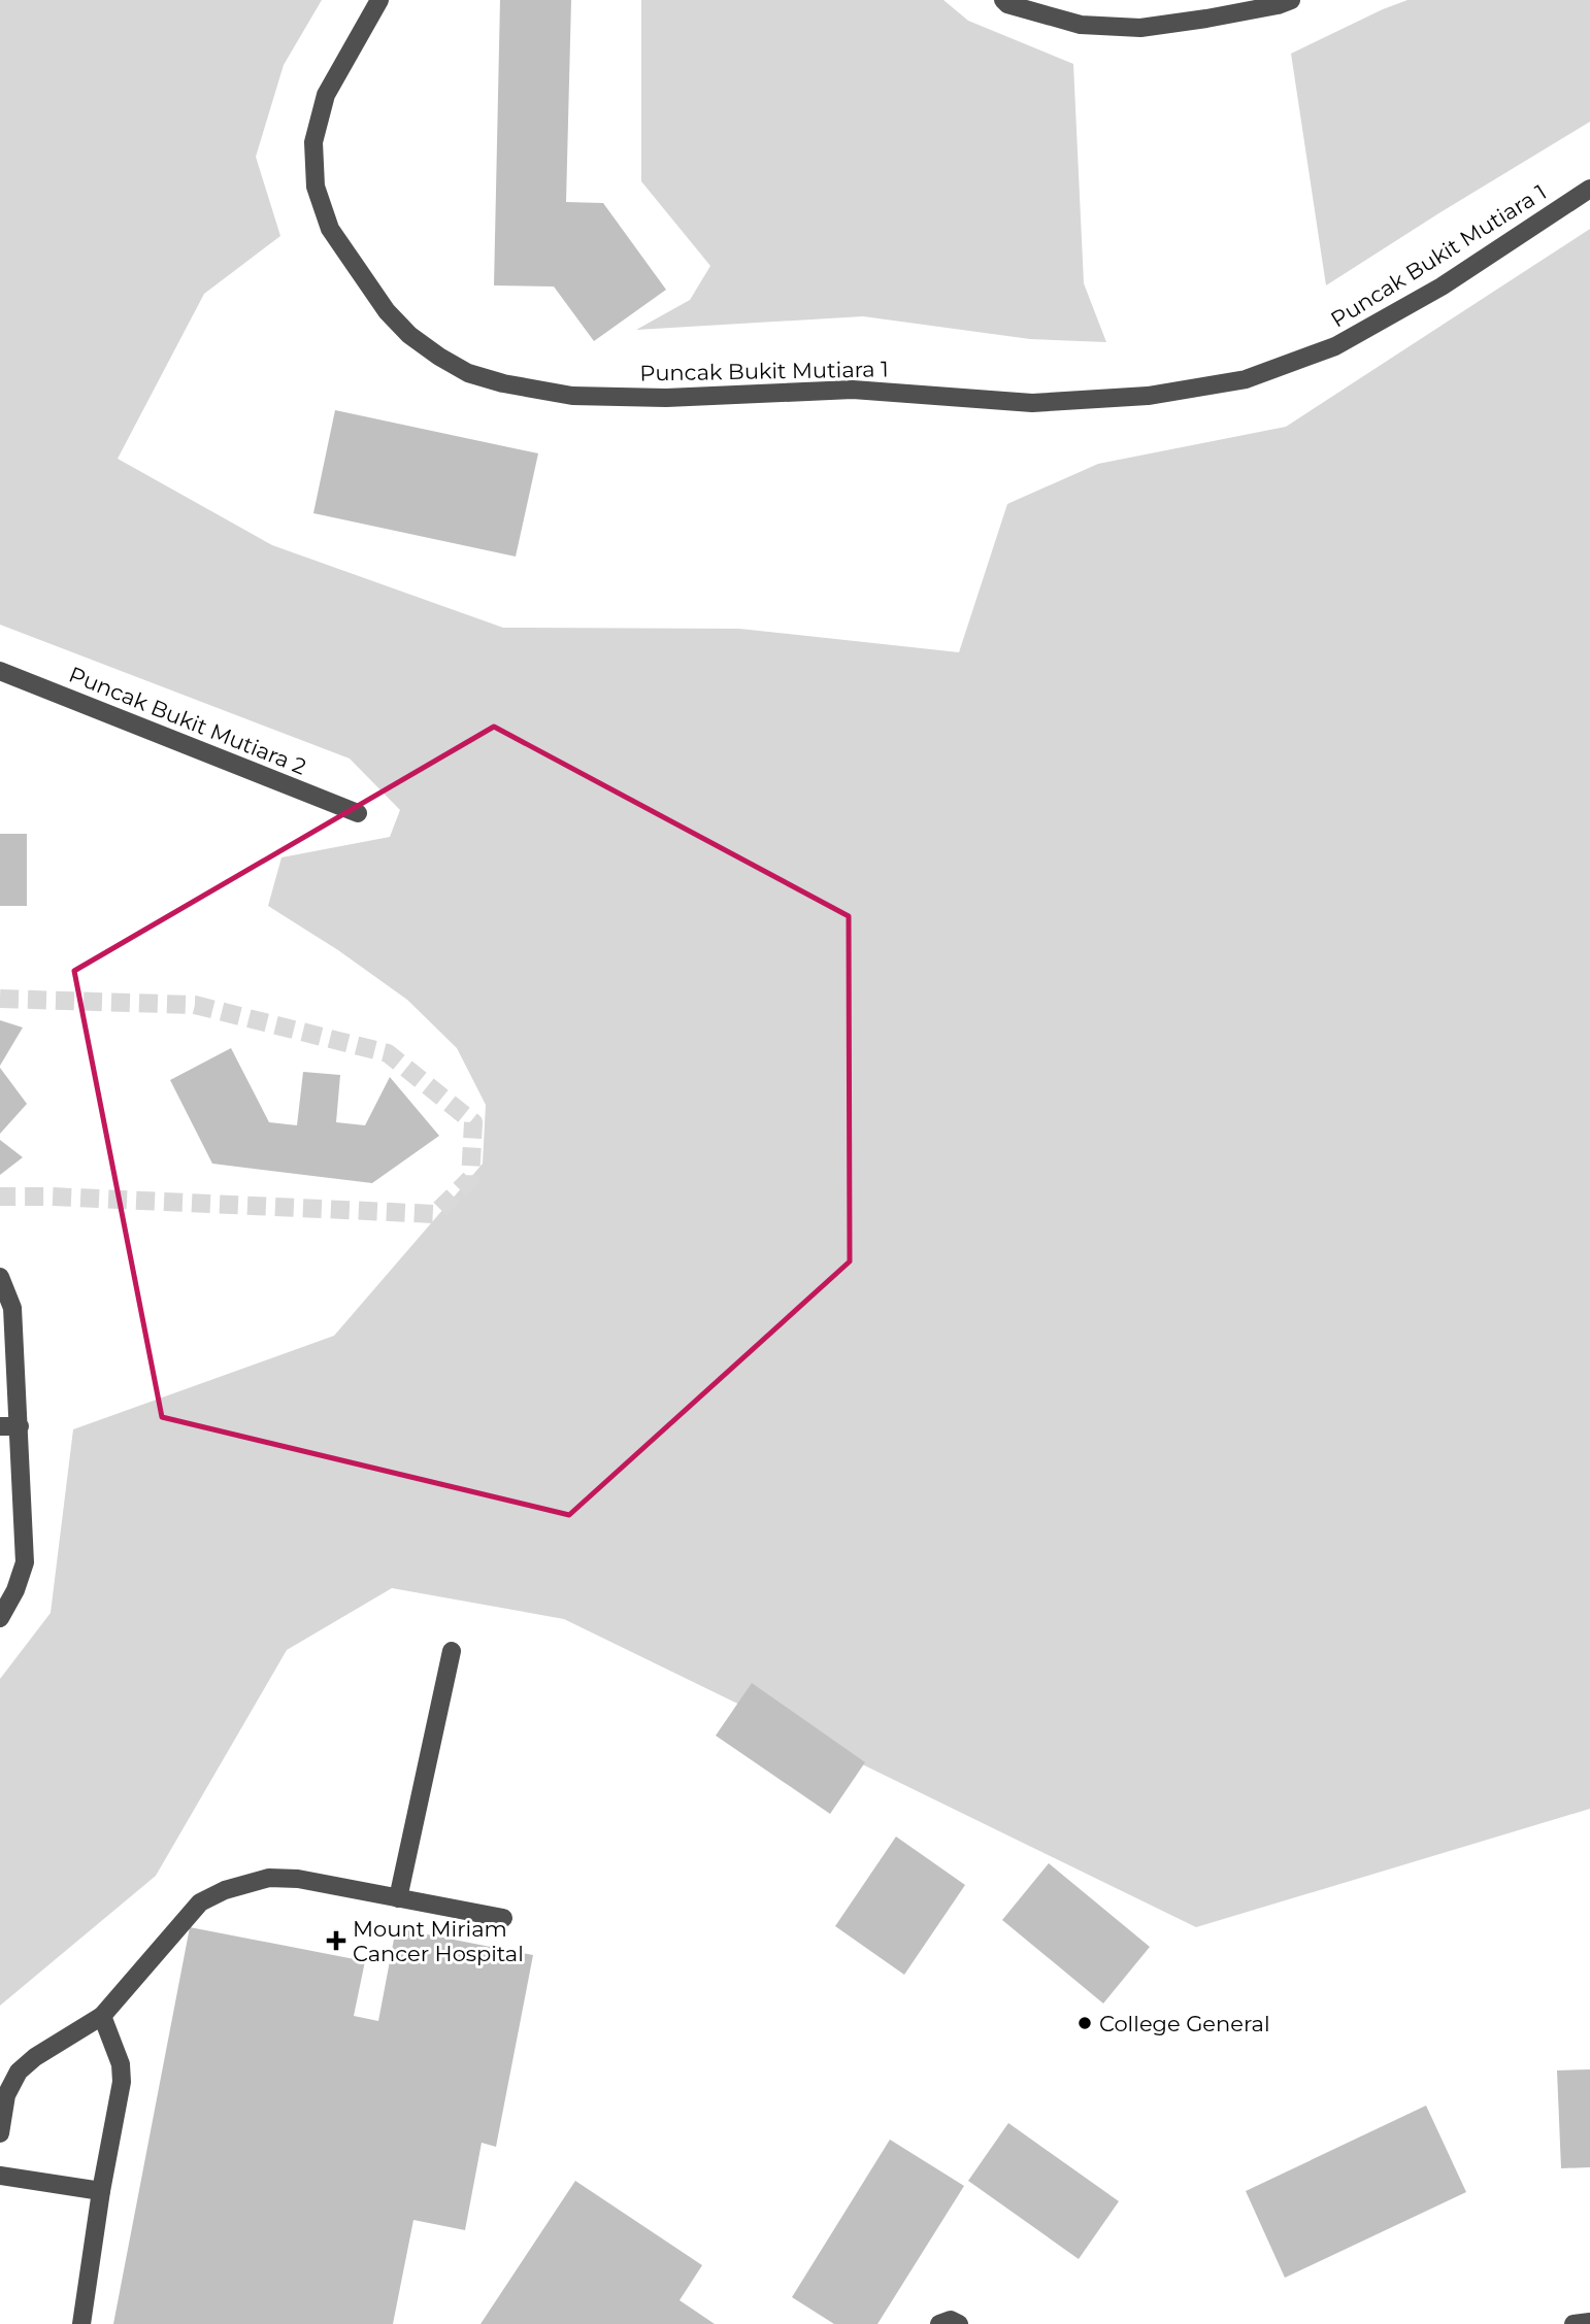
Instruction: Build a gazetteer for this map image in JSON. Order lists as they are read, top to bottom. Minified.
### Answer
{"streets":{"street":["Puncak Bukit Mutiara 1","Puncak Bukit Mutiara 2"]},"places":{"health":["Mount Miriam Cancer Hospital"],"other":["College General"]}}
